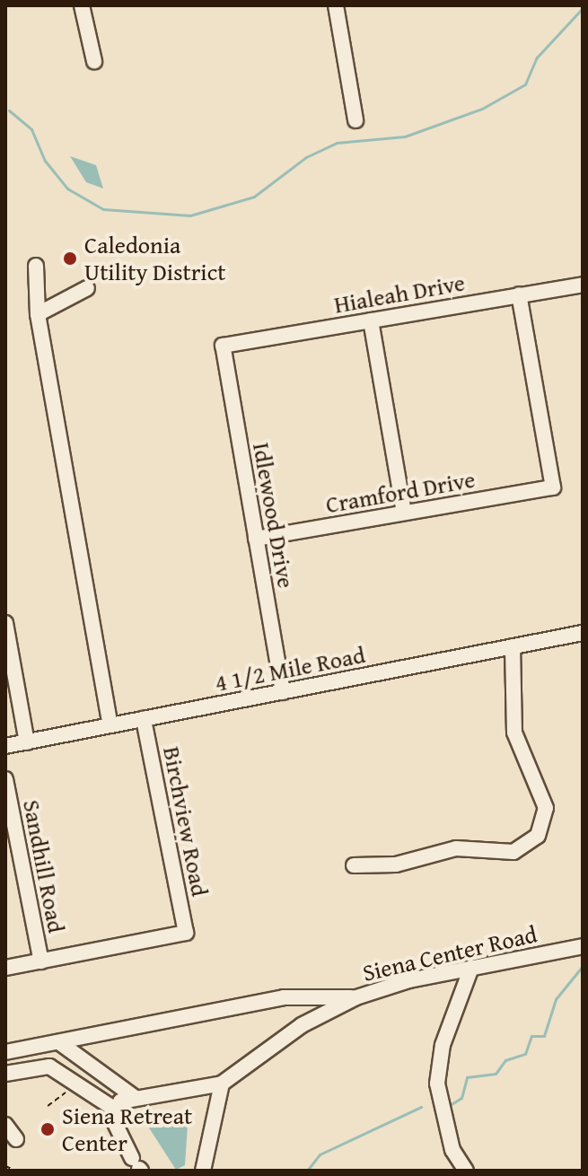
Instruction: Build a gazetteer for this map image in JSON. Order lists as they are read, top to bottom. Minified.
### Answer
{"streets":{"street":["Hialeah Drive","Cramford Drive","Idlewood Drive","4 1/2 Mile Road","Birchview Road","Sandhill Road","Siena Center Road"]},"crossings":[["Hialeah Drive","Cramford Drive"],["Hialeah Drive","Idlewood Drive"],["Cramford Drive","Idlewood Drive"],["Idlewood Drive","4 1/2 Mile Road"],["4 1/2 Mile Road","Birchview Road"],["Birchview Road","Sandhill Road"]],"places":["Caledonia Utility District","Siena Retreat Center"]}
